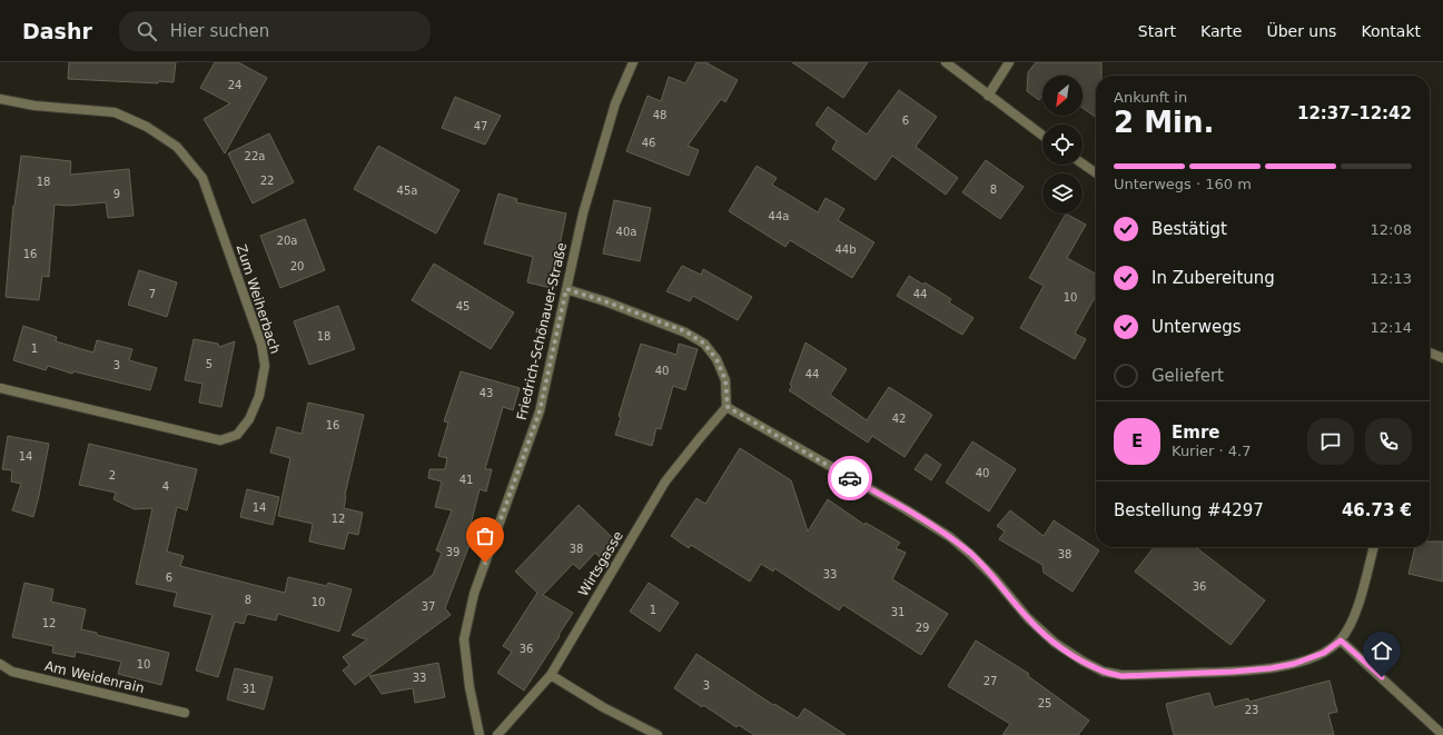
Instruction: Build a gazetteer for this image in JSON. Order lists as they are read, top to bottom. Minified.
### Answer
{"streets":{"street":["Zum Weiherbach","Friedrich-Schönauer-Straße","Wirtsgasse","Am Weidenrain"]},"house_numbers":["24","48","6","47","46","22a","22","18","8","45a","9","44a","40a","20a","44b","16","20","7","44","10","45","18","1","5","3","40","44","43","42","16","14","40","2","41","4","14","12","38","39","38","33","6","36","8","10","37","1","31","12","29","36","10","33","27","3","31","25","23"],"north":"bottom left","page":{"header":"Dashr","search":"Hier suchen","nav":["Start","Karte","Über uns","Kontakt"],"heading":["2 Min.","Ankunft in","12:37–12:42"],"panel":["Emre","Kurier · 4.7","Bestellung #4297","46.73 €"],"bar":"Unterwegs · 160 m","list":[["Bestätigt","12:08"],["In Zubereitung","12:13"],["Unterwegs","12:14"],"Geliefert"],"round":"E"}}
